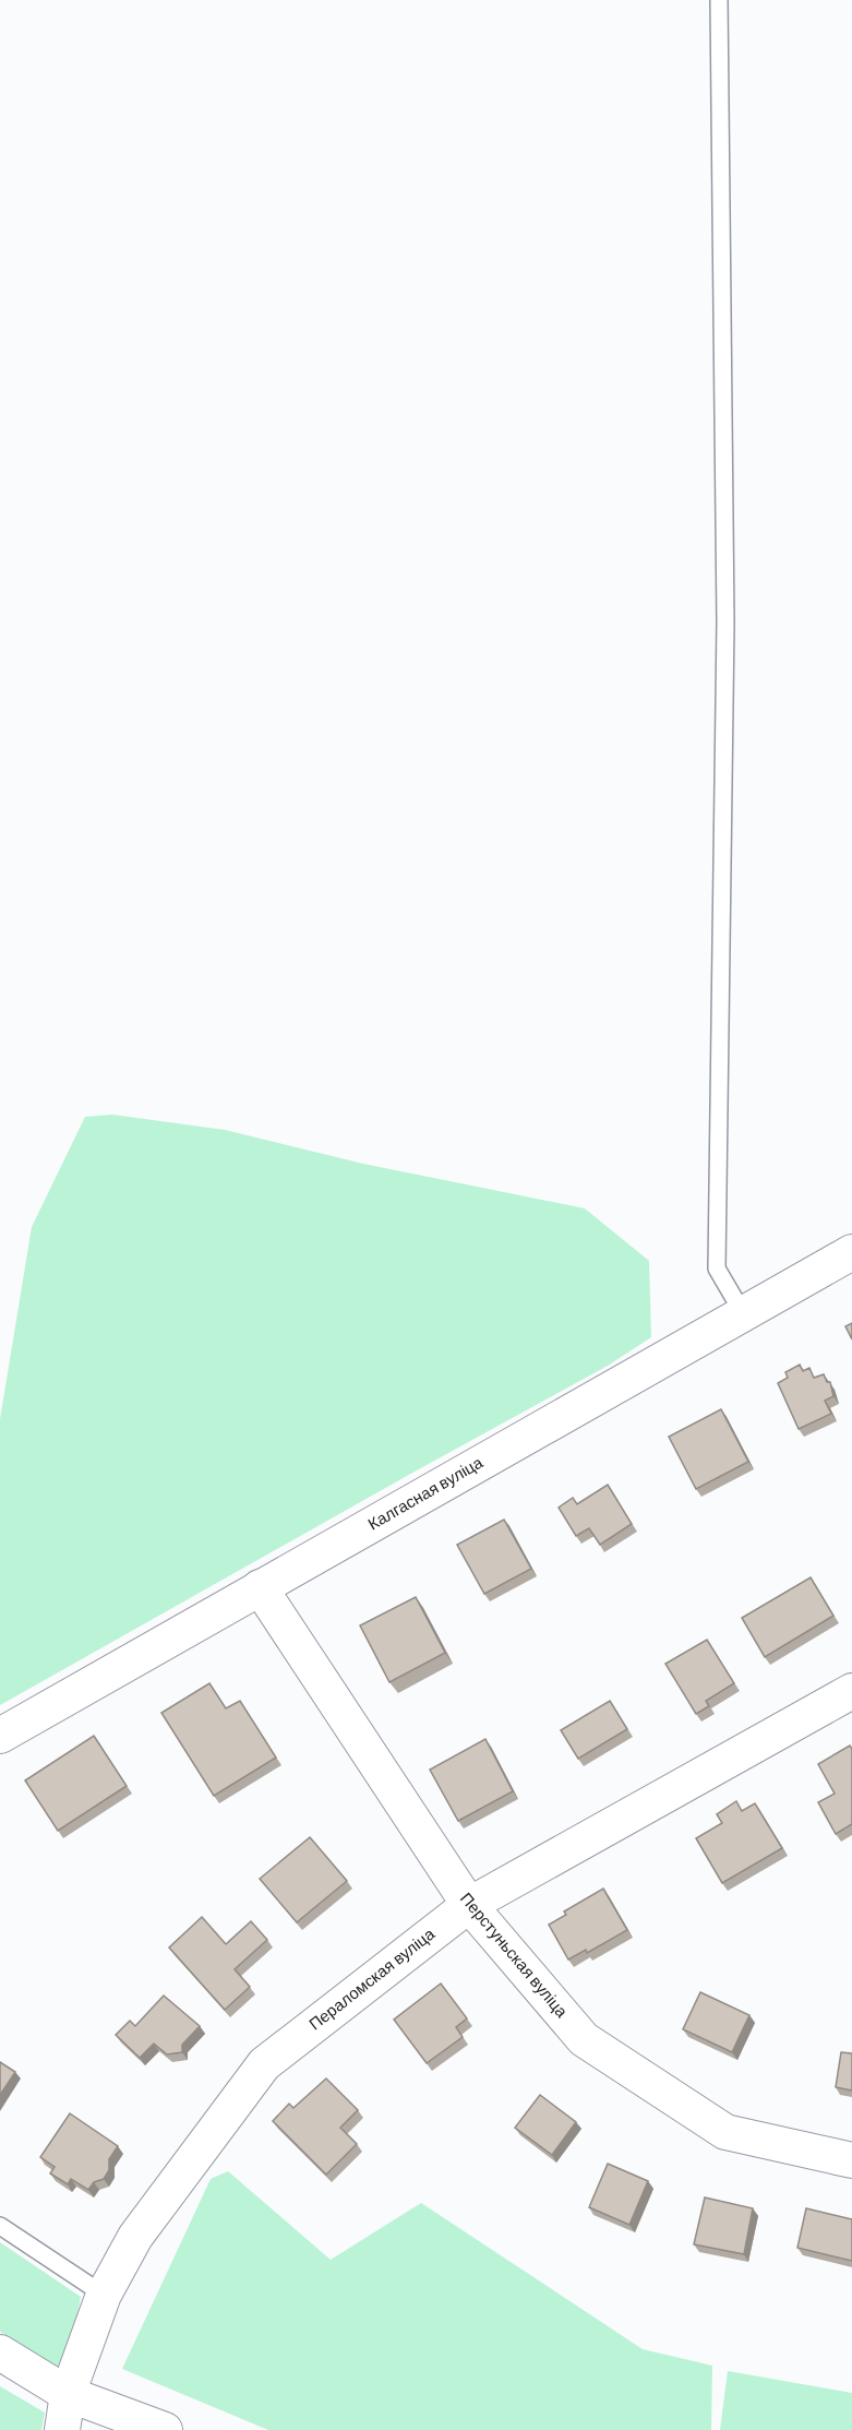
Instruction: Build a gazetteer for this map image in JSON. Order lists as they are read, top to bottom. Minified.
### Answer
{"streets":{"street":["Калгасная вуліца","Перстуньская вуліца","Пераломская вуліца"]},"crossings":[["Калгасная вуліца","Перстуньская вуліца"],["Перстуньская вуліца","Пераломская вуліца"]]}
